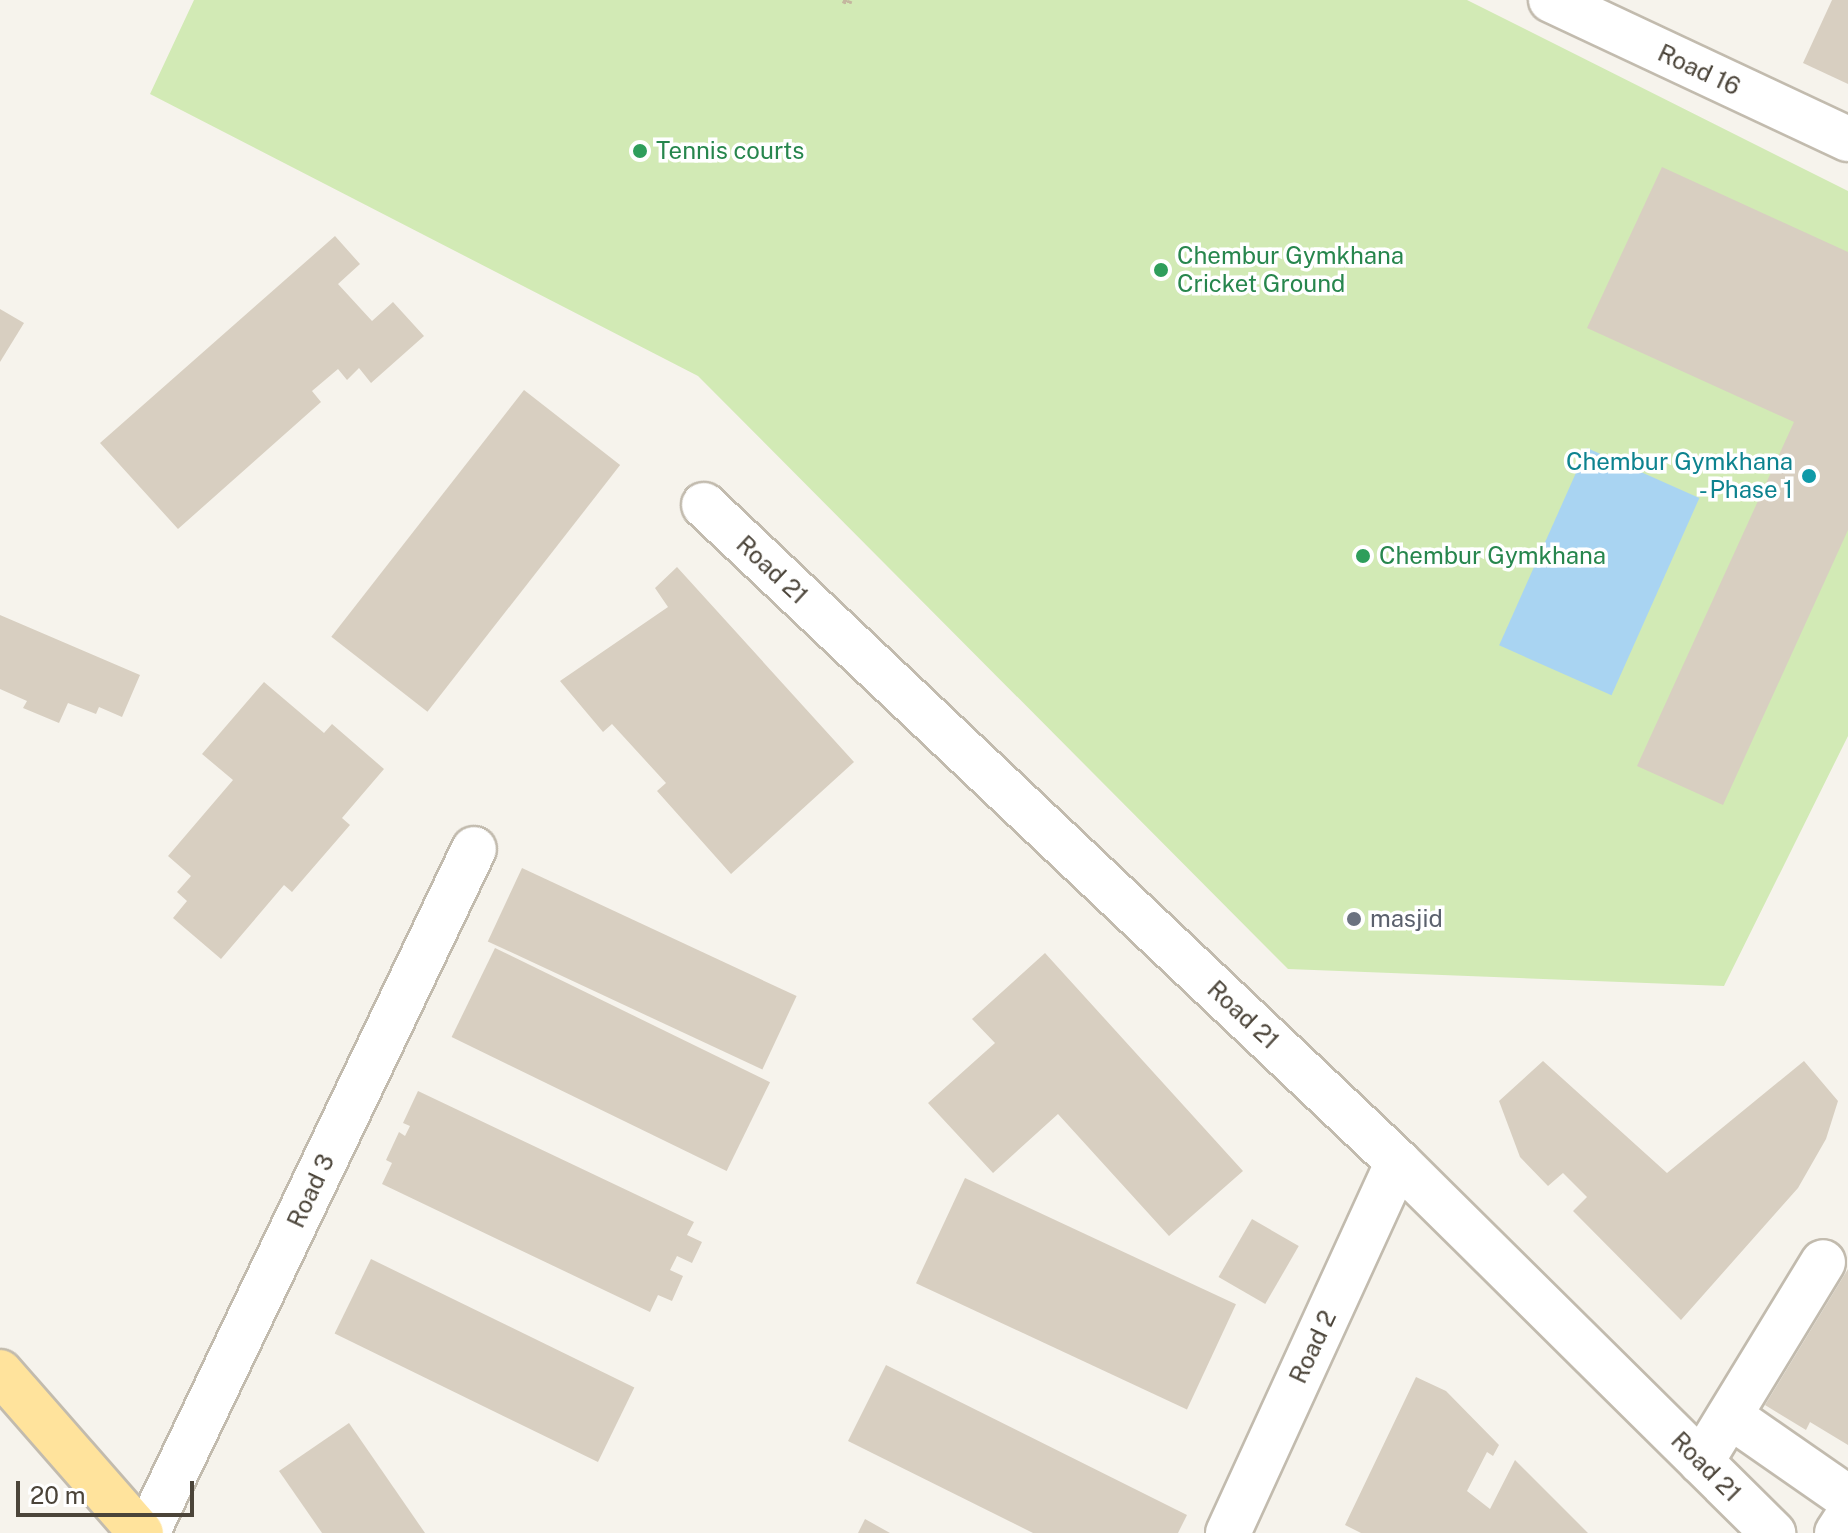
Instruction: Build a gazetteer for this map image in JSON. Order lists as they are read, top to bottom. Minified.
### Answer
{"streets":{"street":["Road 16","Road 21","Road 3","Road 2"]},"crossings":[["Road 21","Road 2"]],"places":["Tennis courts","Chembur Gymkhana Cricket Ground","Chembur Gymkhana - Phase 1","Chembur Gymkhana","masjid"],"scale_bar":"20 m"}
